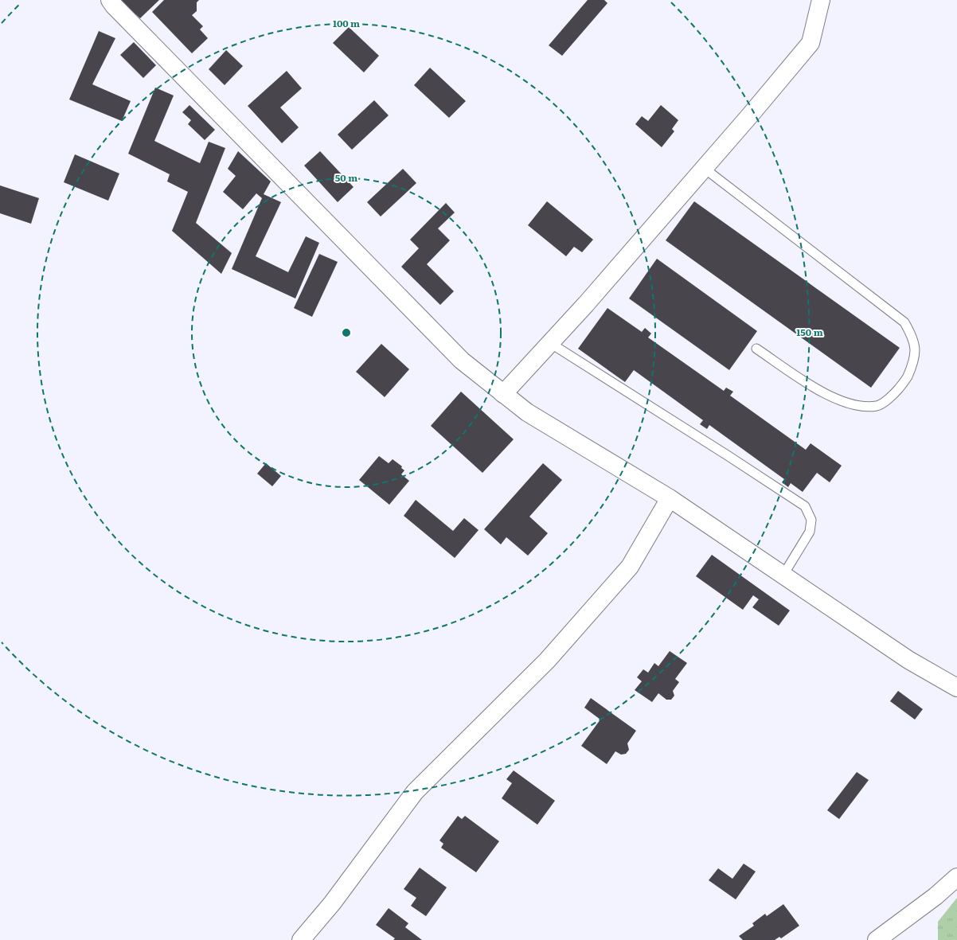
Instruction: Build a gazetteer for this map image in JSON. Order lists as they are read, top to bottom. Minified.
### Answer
{"rings":["100 m","50 m","150 m"]}
